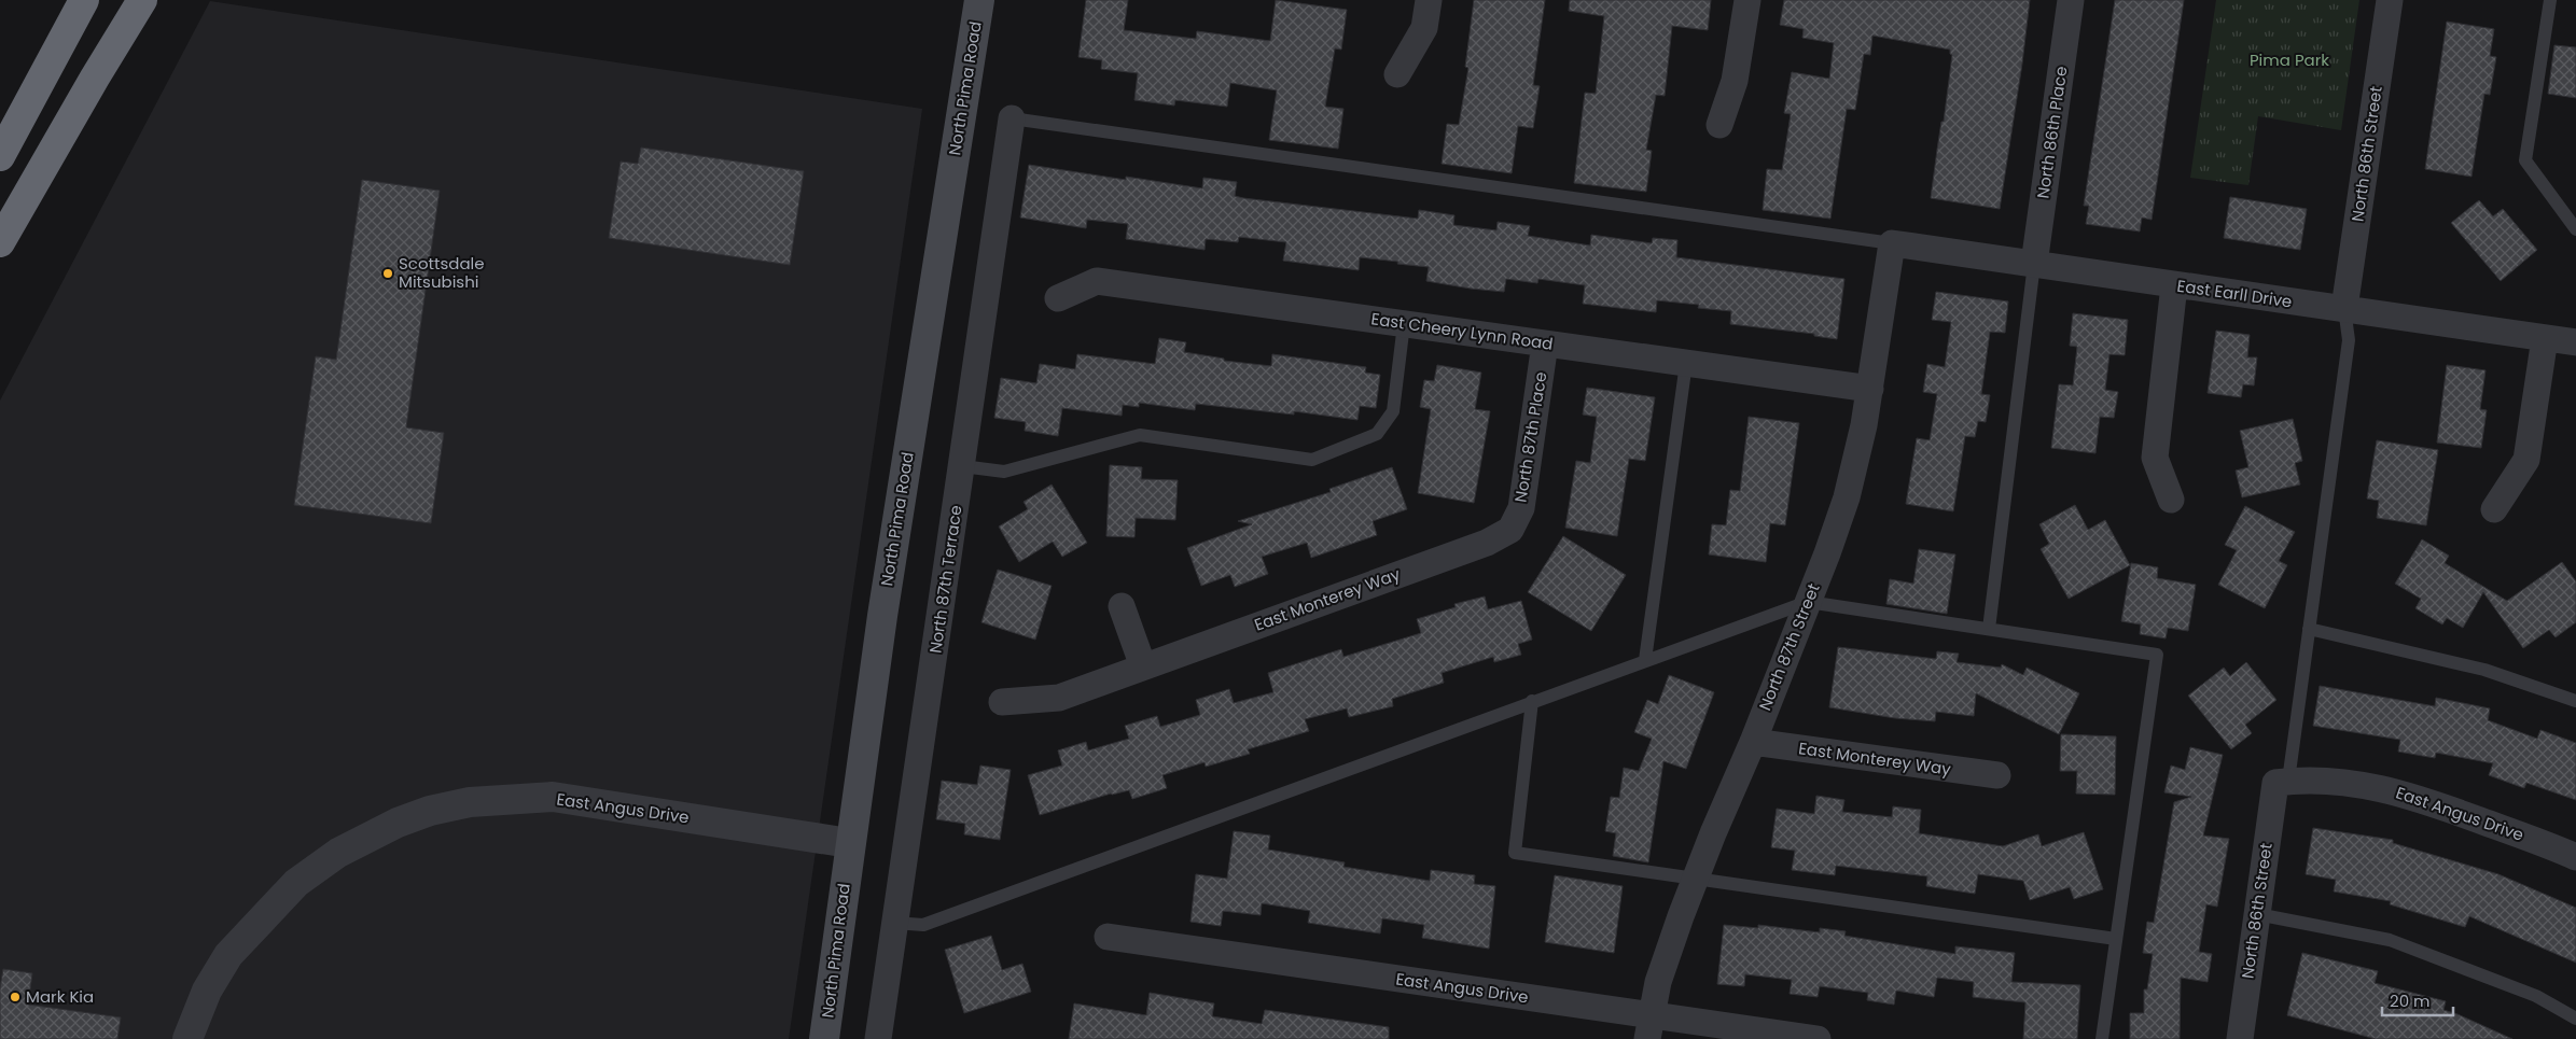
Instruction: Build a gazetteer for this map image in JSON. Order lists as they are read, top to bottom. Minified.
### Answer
{"streets":{"main road":["North Pima Road"],"street":["North 86th Place","North 86th Street","East Earll Drive","East Cheery Lynn Road","North 87th Place","North 87th Terrace","East Monterey Way","North 87th Street","East Angus Drive"]},"crossings":[["North Pima Road","East Angus Drive"],["North 86th Place","East Earll Drive"],["North 86th Street","East Earll Drive"],["North 86th Street","East Angus Drive"],["East Earll Drive","North 87th Street"],["East Cheery Lynn Road","North 87th Place"],["East Cheery Lynn Road","North 87th Street"],["North 87th Place","East Monterey Way"],["East Monterey Way","North 87th Street"],["North 87th Street","East Angus Drive"]],"parks":["Pima Park"],"places":["Scottsdale Mitsubishi","Mark Kia"],"scale_bar":"20 m"}
